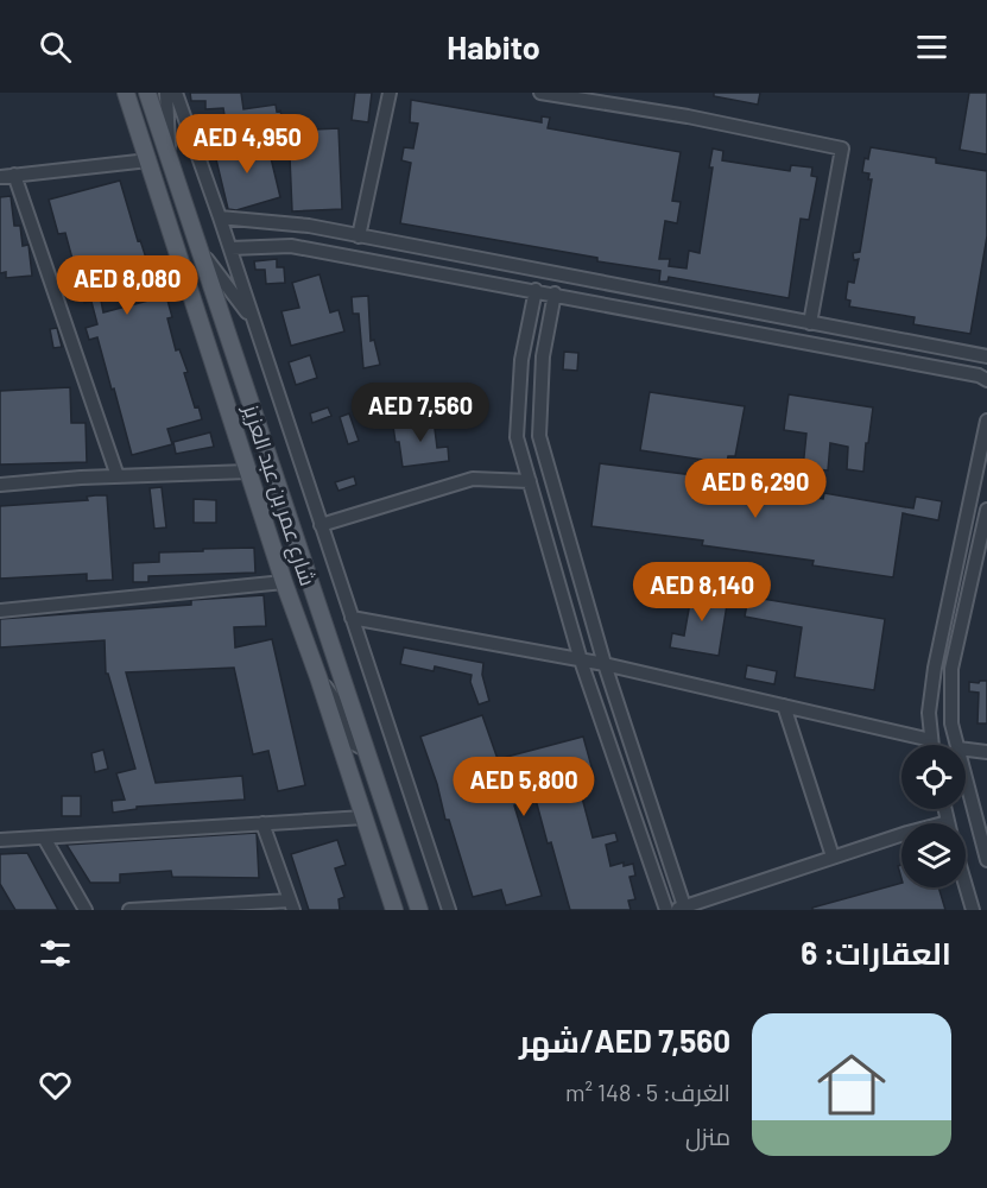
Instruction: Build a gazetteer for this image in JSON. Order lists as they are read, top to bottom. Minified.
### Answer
{"streets":{"main road":["شارع عمر بن عبد العزيز"]},"page":{"header":"Habito","price":["AED 4,950","AED 8,080","AED 7,560","AED 6,290","AED 8,140","AED 5,800"],"heading":"العقارات: 6","list":[{"name":"AED 7,560/شهر","note":"الغرف: 5 · 148 m² · منزل"}]}}
